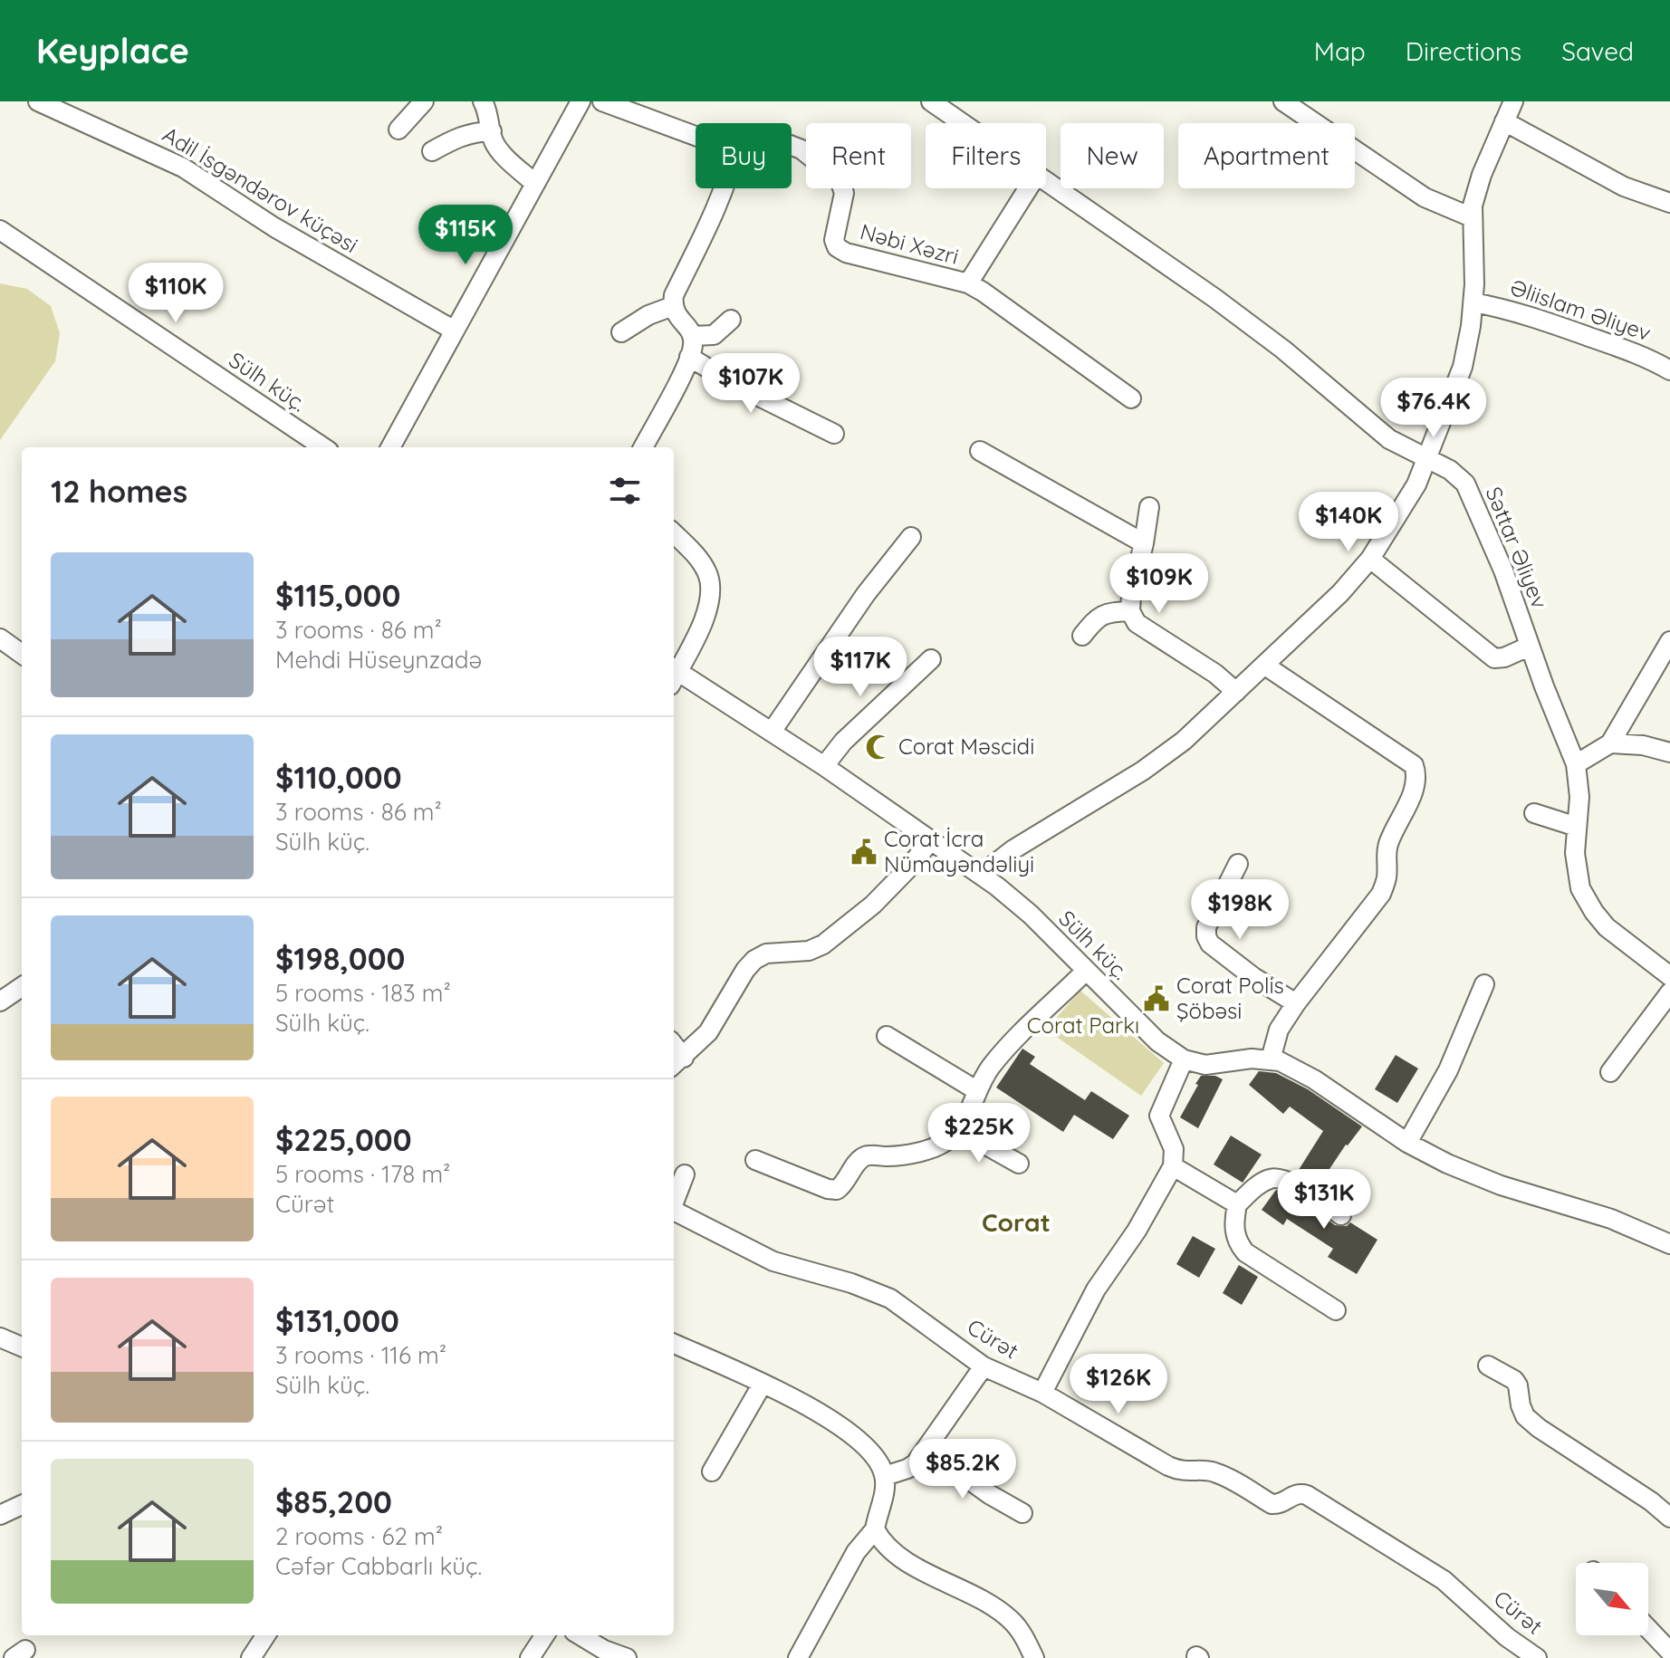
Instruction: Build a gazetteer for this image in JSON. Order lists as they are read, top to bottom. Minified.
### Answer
{"streets":{"street":["Adil İsgəndərov küçəsi","Nəbi Xəzri","Əliislam Əliyev","Sülh küç.","Səttar Əliyev","Cürət"]},"districts":["Corat"],"parks":["Corat Parkı"],"places":{"mosque":["Corat Məscidi"],"public building":["Corat İcra Nümayəndəliyi","Corat Polis Şöbəsi"]},"north":"bottom right","page":{"header":"Keyplace","nav":["Map","Directions","Saved"],"chip":["Buy","Rent","Filters","New","Apartment"],"price":["$115K","$110K","$107K","$76.4K","$140K","$109K","$117K","$198K","$225K","$131K","$126K","$85.2K"],"heading":"12 homes","list":[{"name":"$115,000","note":"3 rooms · 86 m² · Mehdi Hüseynzadə"},{"name":"$110,000","note":"3 rooms · 86 m² · Sülh küç."},{"name":"$198,000","note":"5 rooms · 183 m² · Sülh küç."},{"name":"$225,000","note":"5 rooms · 178 m² · Cürət"},{"name":"$131,000","note":"3 rooms · 116 m² · Sülh küç."},{"name":"$85,200","note":"2 rooms · 62 m² · Cəfər Cabbarlı küç."}]}}
